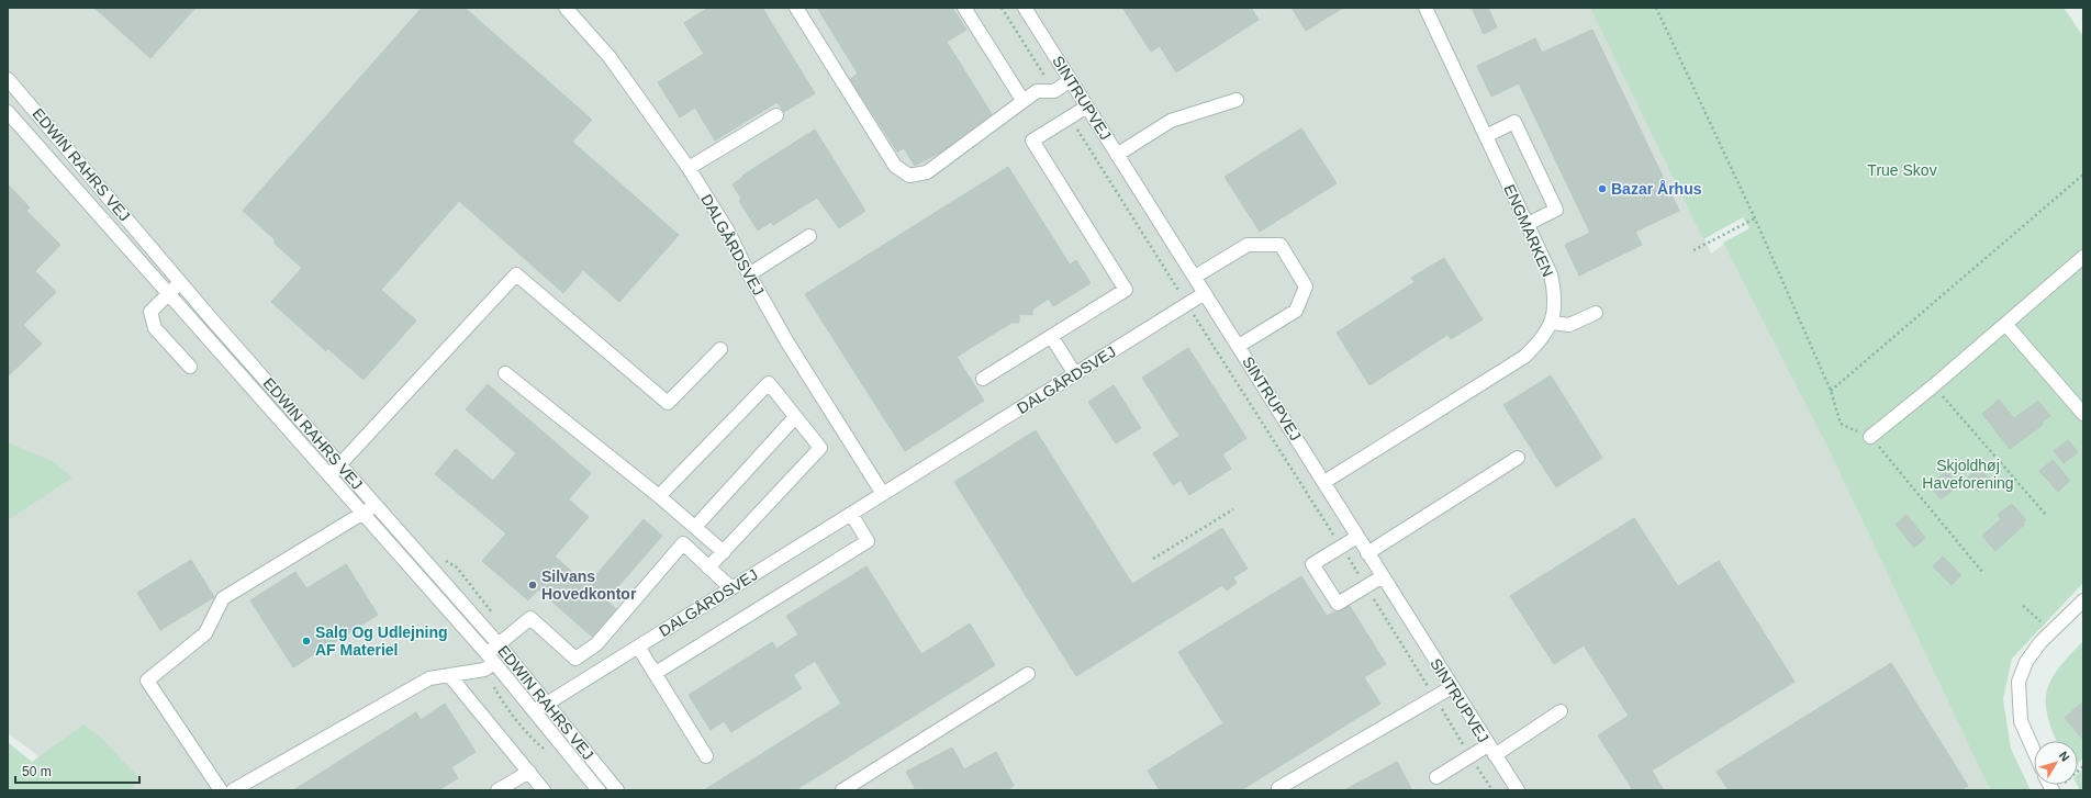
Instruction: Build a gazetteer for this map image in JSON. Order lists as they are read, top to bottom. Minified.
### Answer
{"streets":{"street":["SINTRUPVEJ","EDWIN RAHRS VEJ","ENGMARKEN","DALGÅRDSVEJ"]},"crossings":[["SINTRUPVEJ","ENGMARKEN"],["SINTRUPVEJ","DALGÅRDSVEJ"],["EDWIN RAHRS VEJ","DALGÅRDSVEJ"]],"parks":["True Skov","Skjoldhøj Haveforening"],"places":["Bazar Århus","Silvans Hovedkontor","Salg Og Udlejning AF Materiel"],"scale_bar":"50 m","north":"top right"}
